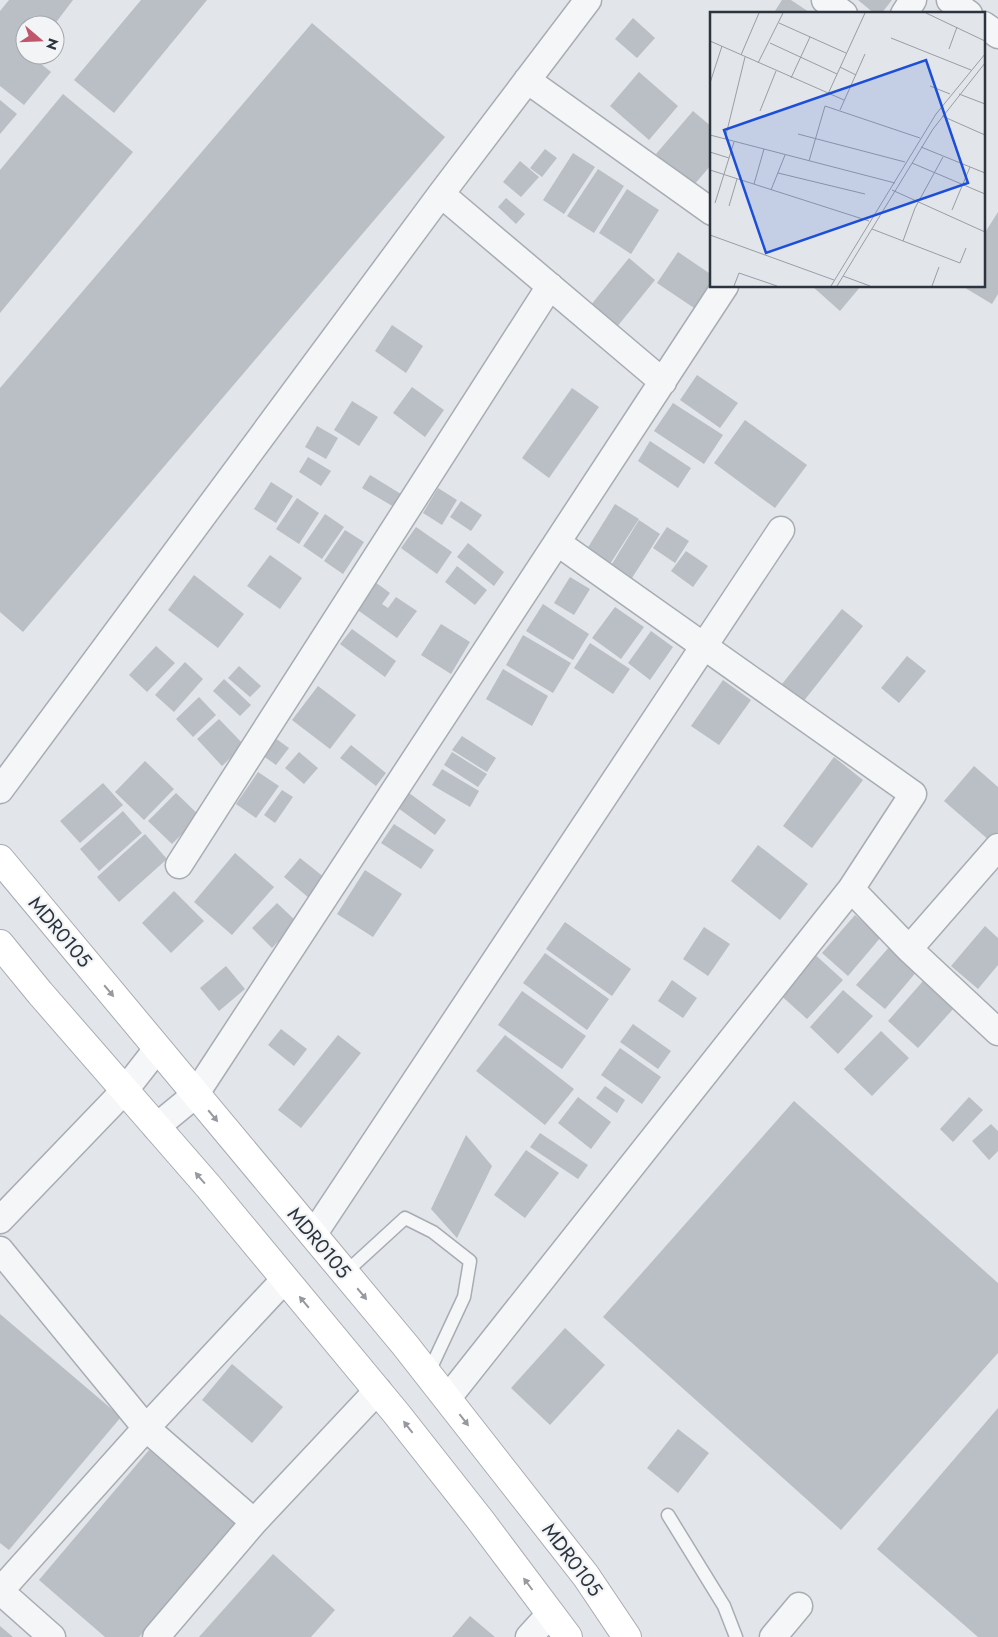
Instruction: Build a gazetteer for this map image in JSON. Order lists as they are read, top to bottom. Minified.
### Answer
{"streets":{"main road":["MDR0105"]},"north":"right"}
